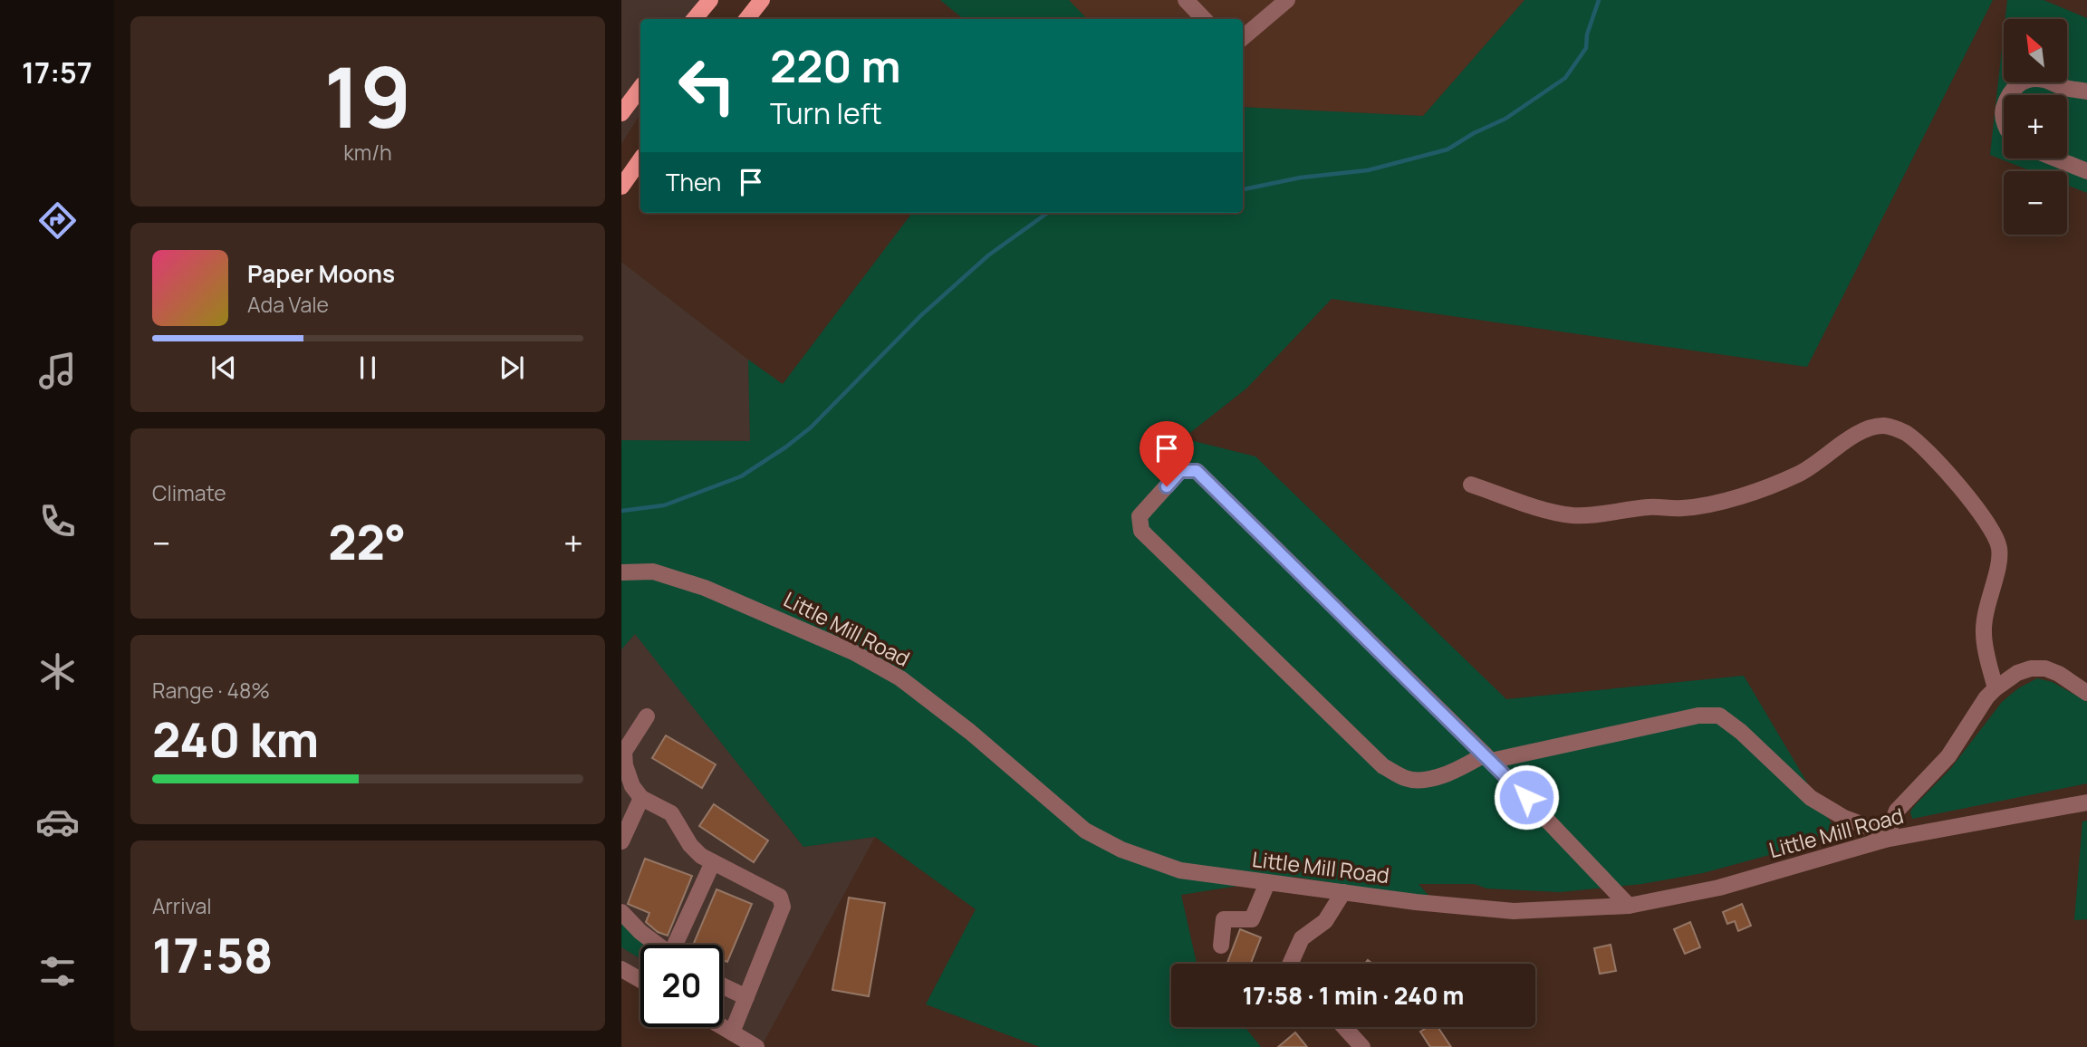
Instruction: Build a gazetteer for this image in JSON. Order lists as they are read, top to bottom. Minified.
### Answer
{"streets":{"street":["Little Mill Road"]},"north":"top left","page":{"tabs":"17:57","tile":[["19","km/h"],"Climate",["Range · 48%","240 km"],["Arrival","17:58"]],"map_buttons":["+","−"],"turn":["220 m","Turn left"],"then":"Then","song":["Paper Moons","Ada Vale"],"heat":["−","22°","+"],"limit":"20","trip":"17:58 · 1 min · 240 m"}}
